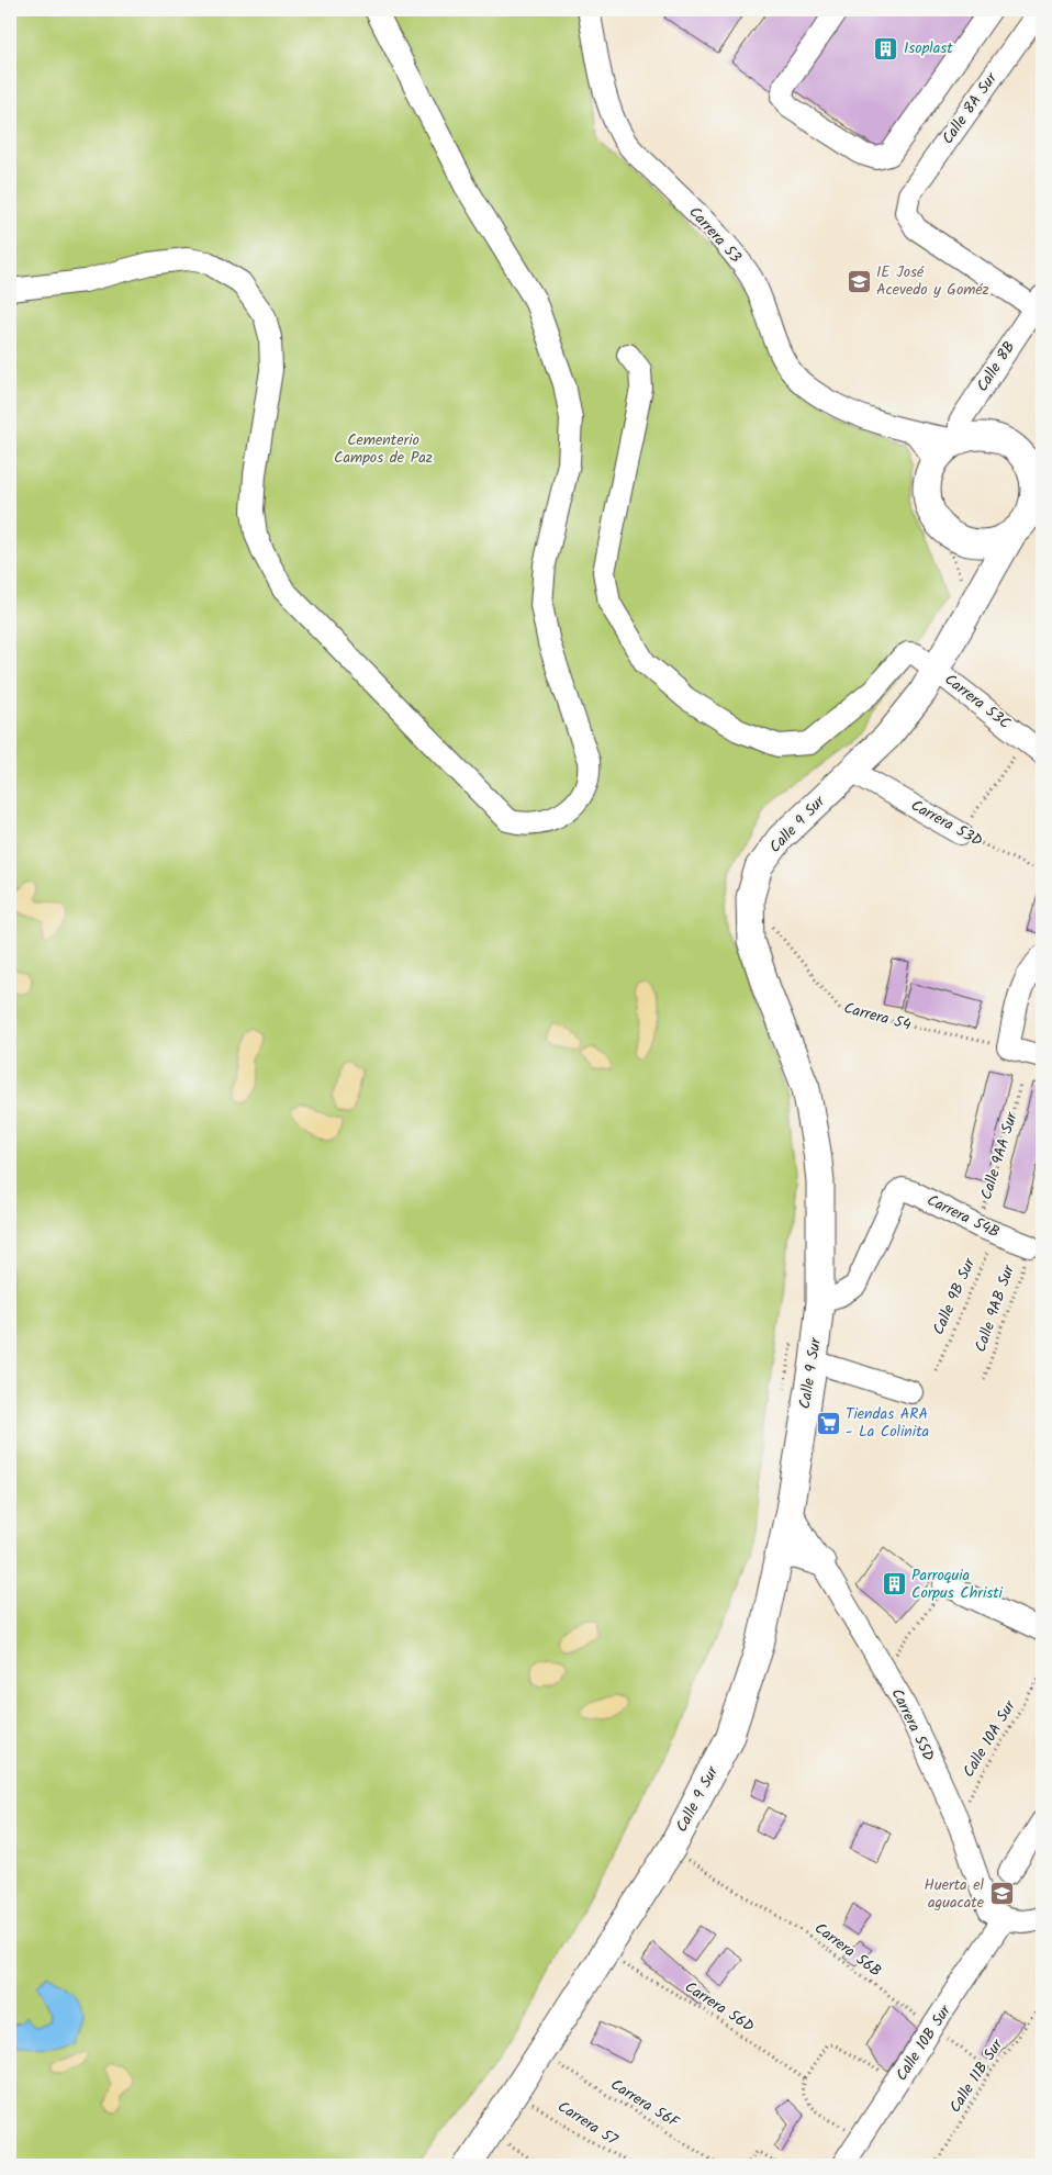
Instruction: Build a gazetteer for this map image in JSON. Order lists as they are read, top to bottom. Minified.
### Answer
{"streets":{"main road":["Calle 9 Sur"],"street":["Calle 8A Sur","Carrera 53","Calle 8B","Carrera 53C","Carrera 53D","Carrera 54B","Carrera 55D","Calle 10B Sur"],"path":["Carrera 54","Calle 9AA Sur","Calle 9B Sur","Calle 9AB Sur","Calle 10A Sur","Carrera 56B","Carrera 56D","Calle 11B Sur","Carrera 56F","Carrera 57"]},"crossings":[["Calle 8A Sur","Calle 8B"],["Carrera 53","Calle 8B"],["Carrera 53","Calle 9 Sur"],["Calle 8B","Calle 9 Sur"],["Carrera 53C","Calle 9 Sur"],["Carrera 53D","Calle 9 Sur"],["Calle 9 Sur","Carrera 54B"],["Calle 9 Sur","Carrera 55D"],["Calle 9AA Sur","Carrera 54B"],["Calle 9AA Sur","Calle 9B Sur"],["Carrera 54B","Calle 9B Sur"],["Carrera 54B","Calle 9AB Sur"],["Carrera 55D","Calle 10A Sur"],["Carrera 55D","Calle 10B Sur"],["Carrera 56B","Calle 10B Sur"],["Carrera 56B","Calle 11B Sur"]],"parks":["Cementerio Campos de Paz"],"places":{"building":["Isoplast","Parroquia Corpus Christi"],"school or university":["IE José Acevedo y Goméz","Huerta el aguacate"],"supermarket":["Tiendas ARA - La Colinita"]}}
